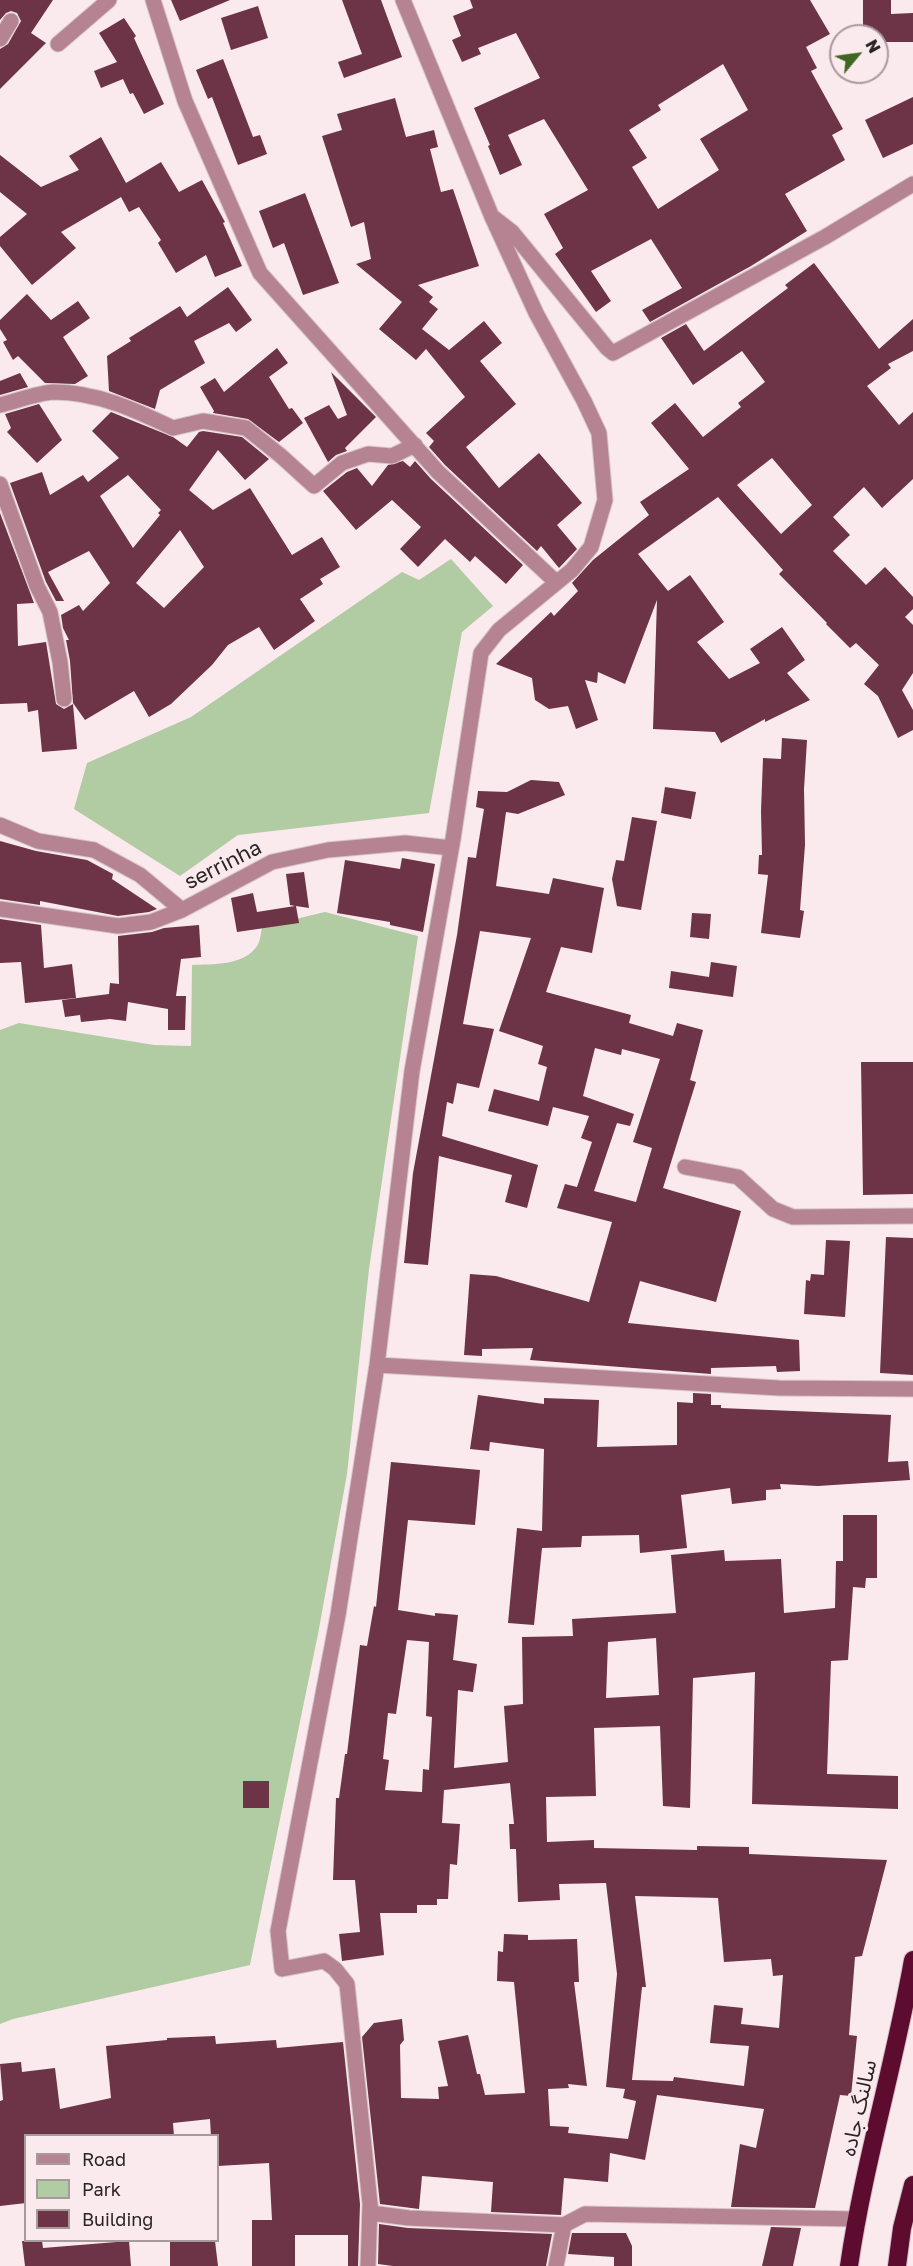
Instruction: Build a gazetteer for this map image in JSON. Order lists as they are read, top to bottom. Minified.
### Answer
{"streets":{"highway":["سالنگ جاده"],"street":["serrinha"]},"legend":["Road","Park","Building"],"north":"top right"}
